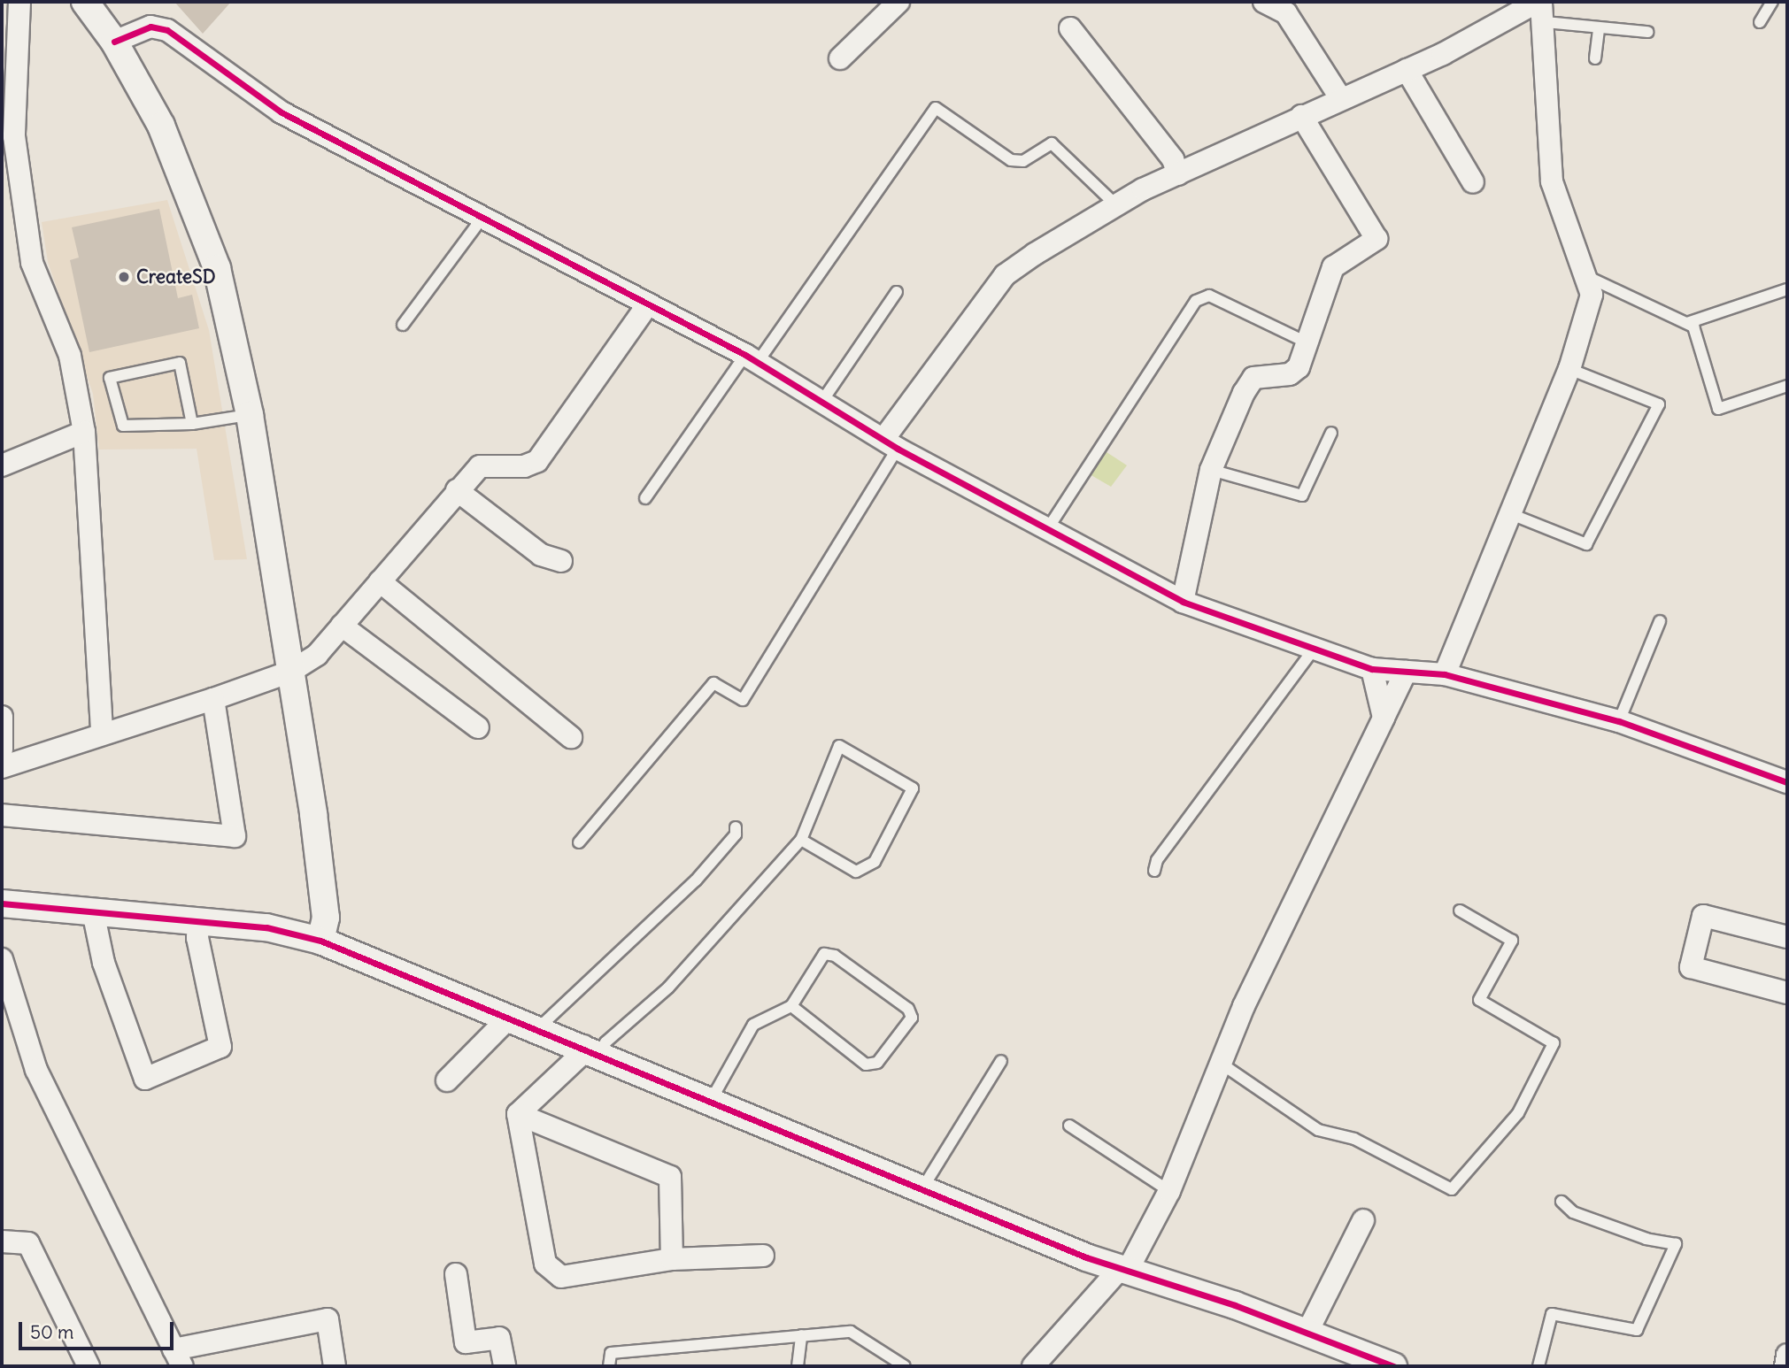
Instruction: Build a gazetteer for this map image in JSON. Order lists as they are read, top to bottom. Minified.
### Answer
{"places":["CreateSD"],"scale_bar":"50 m"}
